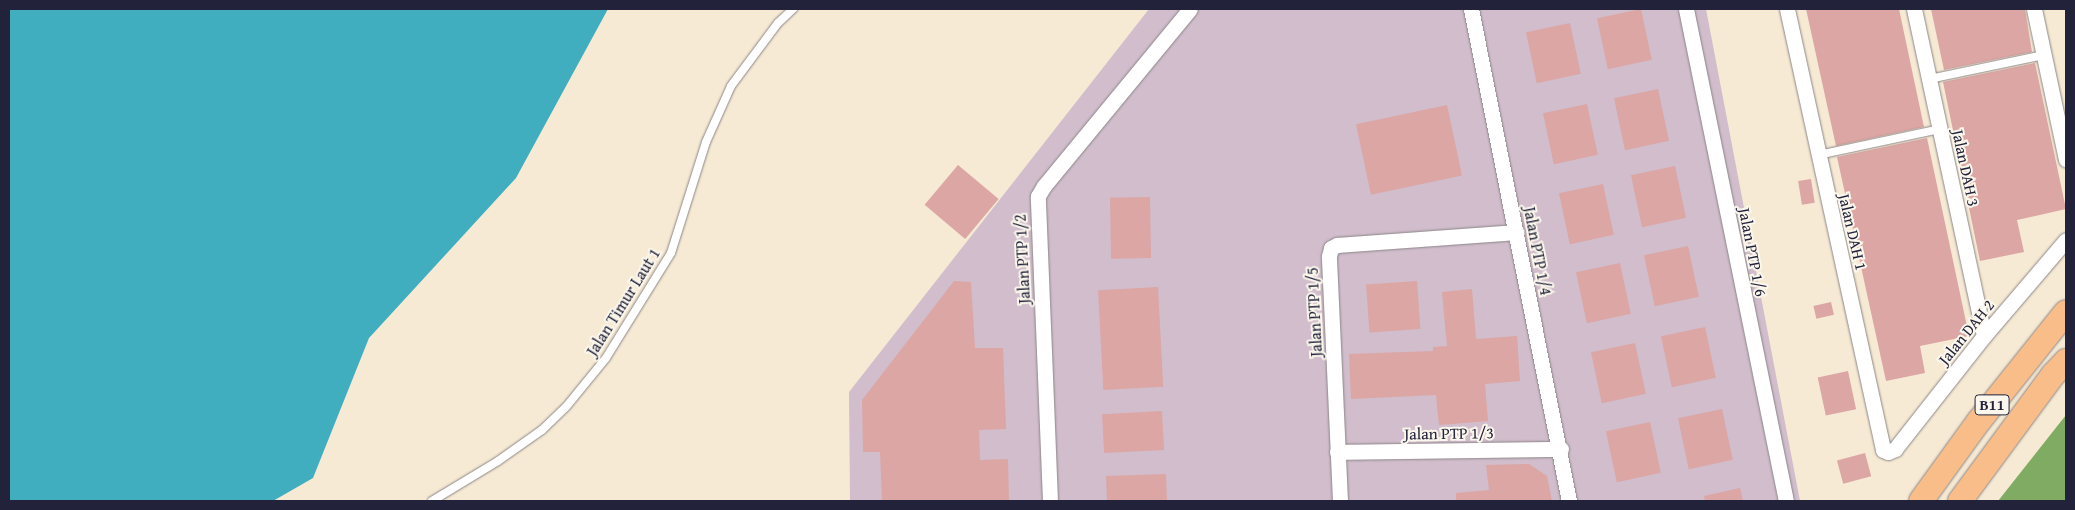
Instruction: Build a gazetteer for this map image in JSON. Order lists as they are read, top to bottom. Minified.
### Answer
{"streets":{"main road":["B11"],"street":["Jalan DAH 3","Jalan DAH 1","Jalan PTP 1/4","Jalan PTP 1/6","Jalan PTP 1/2","Jalan PTP 1/5","Jalan DAH 2","Jalan PTP 1/3"],"lane":["Jalan Timur Laut 1"]},"crossings":[["Jalan DAH 3","Jalan DAH 2"],["Jalan DAH 1","Jalan DAH 2"],["Jalan PTP 1/4","Jalan PTP 1/5"],["Jalan PTP 1/4","Jalan PTP 1/3"],["Jalan PTP 1/5","Jalan PTP 1/3"]]}
